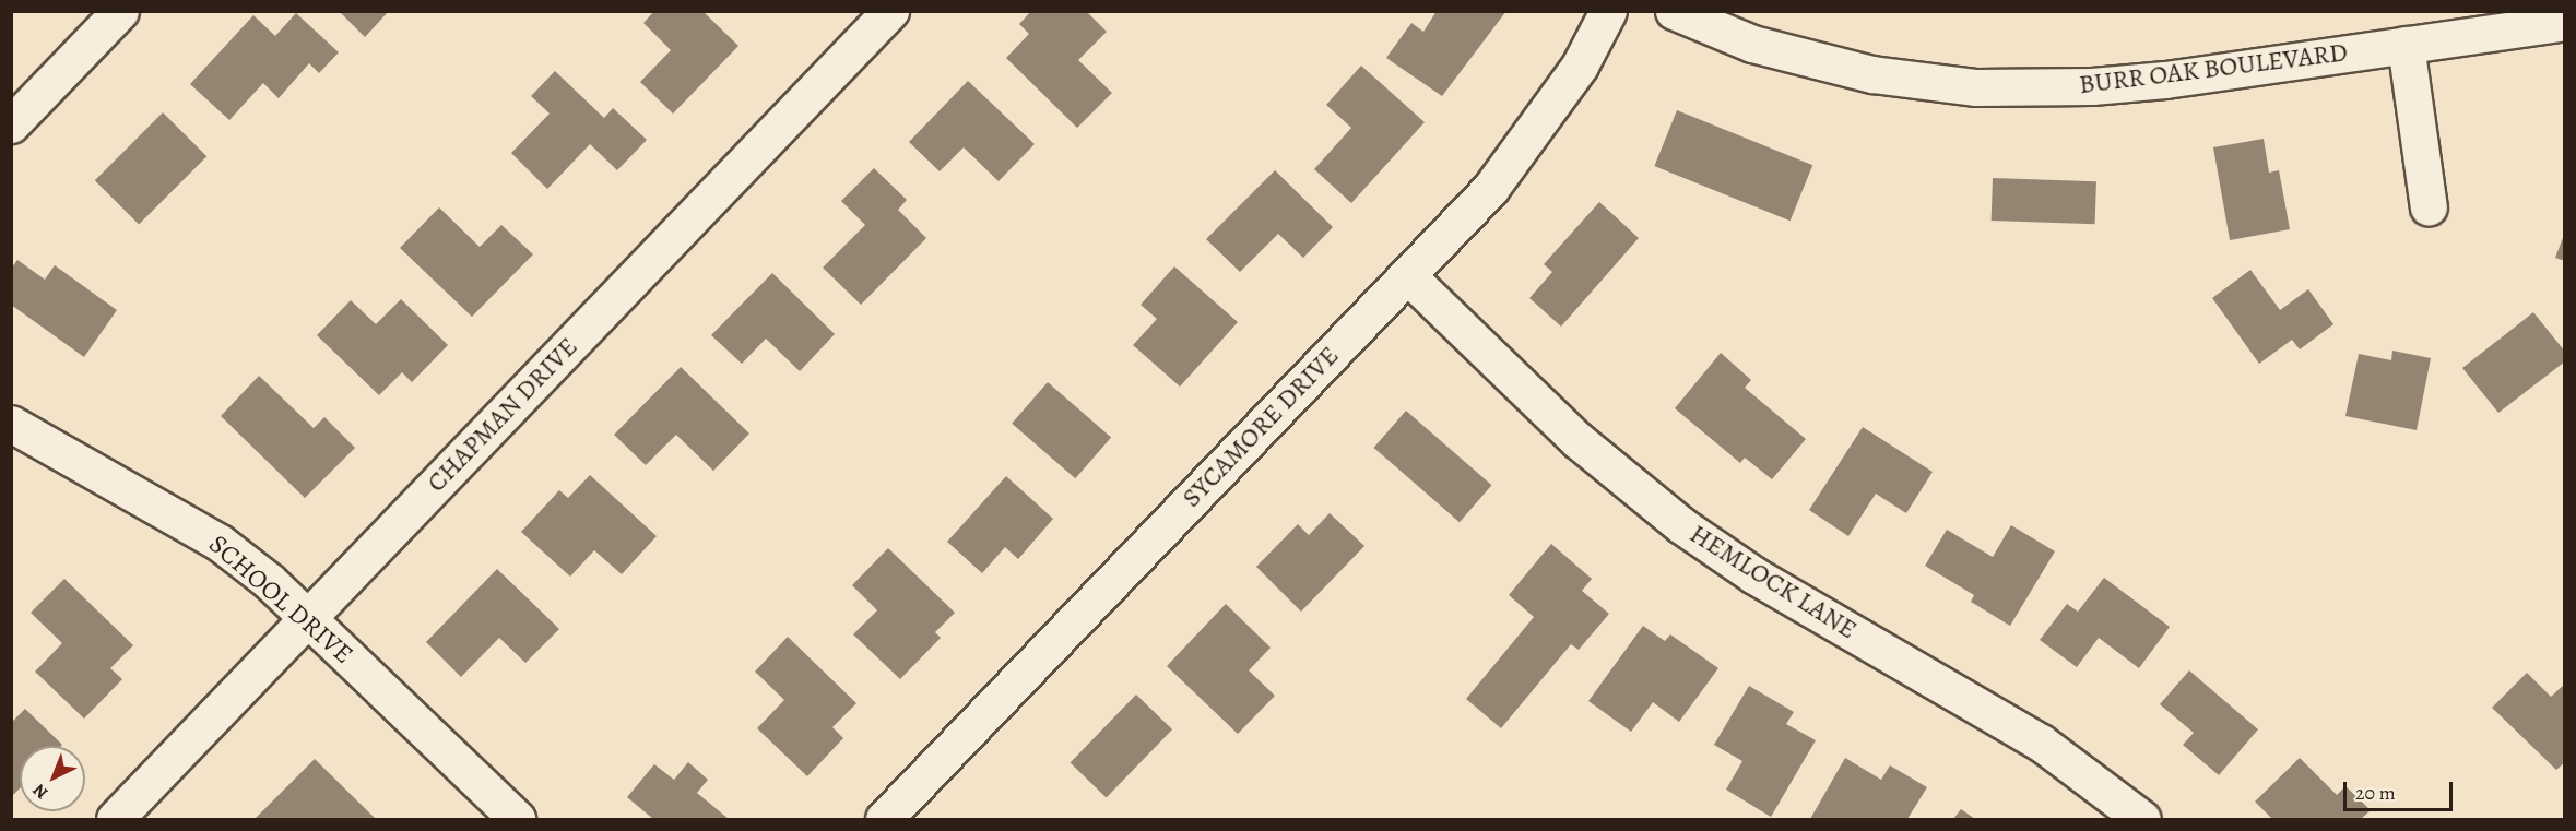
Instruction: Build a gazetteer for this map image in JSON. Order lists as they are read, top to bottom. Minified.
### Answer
{"streets":{"street":["BURR OAK BOULEVARD","CHAPMAN DRIVE","SYCAMORE DRIVE","HEMLOCK LANE","SCHOOL DRIVE"]},"crossings":[["CHAPMAN DRIVE","SCHOOL DRIVE"],["SYCAMORE DRIVE","HEMLOCK LANE"]],"scale_bar":"20 m","north":"bottom left"}
